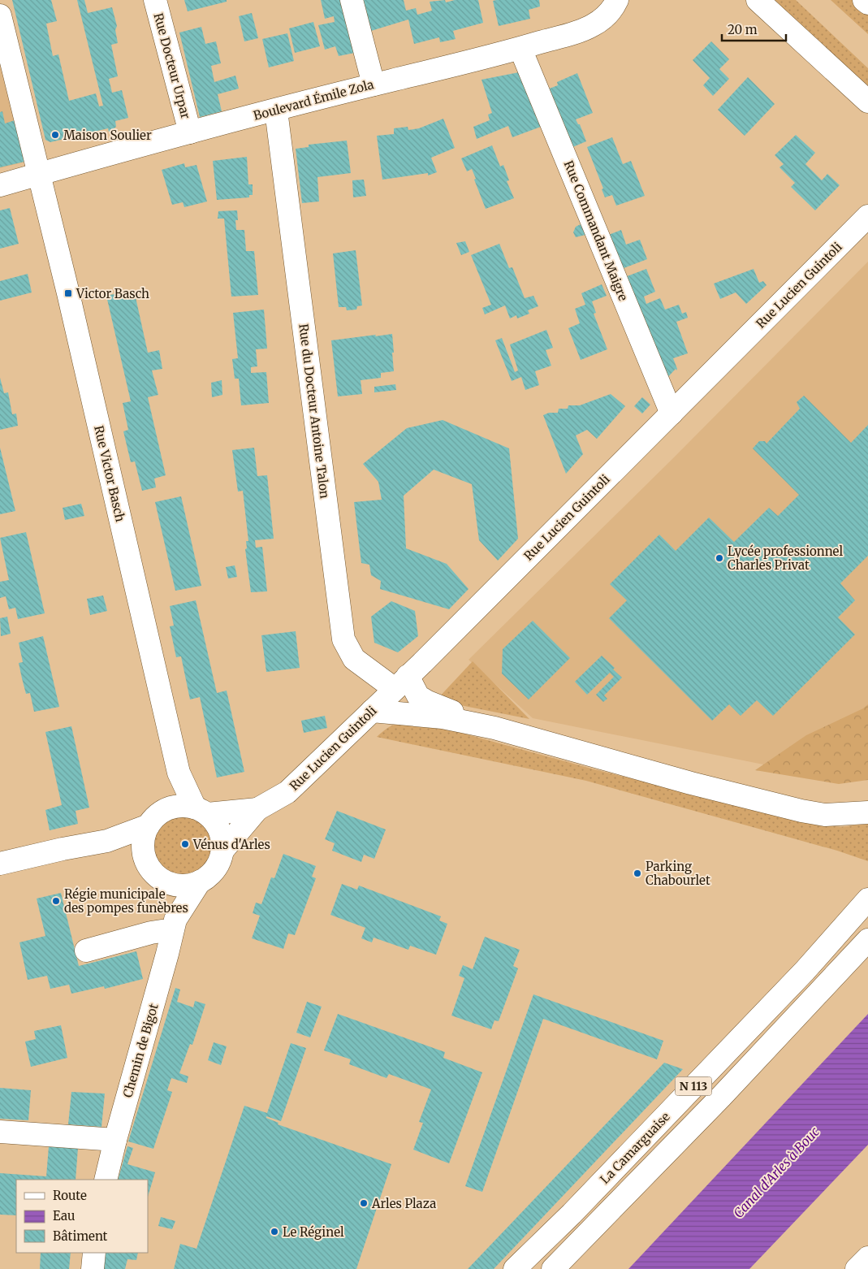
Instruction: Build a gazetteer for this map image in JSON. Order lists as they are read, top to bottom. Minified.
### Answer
{"streets":{"main road":["Rue Docteur Urpar","Boulevard Émile Zola","Rue Commandant Maigre","Rue Lucien Guintoli","Rue du Docteur Antoine Talon","Rue Victor Basch","Chemin de Bigot","N 113","La Camarguaise"]},"crossings":[["Rue Docteur Urpar","Boulevard Émile Zola"],["Boulevard Émile Zola","Rue Commandant Maigre"],["Boulevard Émile Zola","Rue du Docteur Antoine Talon"],["Boulevard Émile Zola","Rue Victor Basch"],["Rue Commandant Maigre","Rue Lucien Guintoli"],["Rue Lucien Guintoli","Rue du Docteur Antoine Talon"],["Rue Lucien Guintoli","Rue Victor Basch"],["Rue Lucien Guintoli","Chemin de Bigot"],["Rue Victor Basch","Chemin de Bigot"]],"water":["Canal d'Arles à Bouc"],"places":{"other":["Maison Soulier","Lycée professionnel Charles Privat","Vénus d'Arles","Parking Chabourlet","Régie municipale des pompes funèbres","Arles Plaza","Le Réginel"],"transit":["Victor Basch"]},"legend":["Route","Eau","Bâtiment"],"scale_bar":"20 m"}
